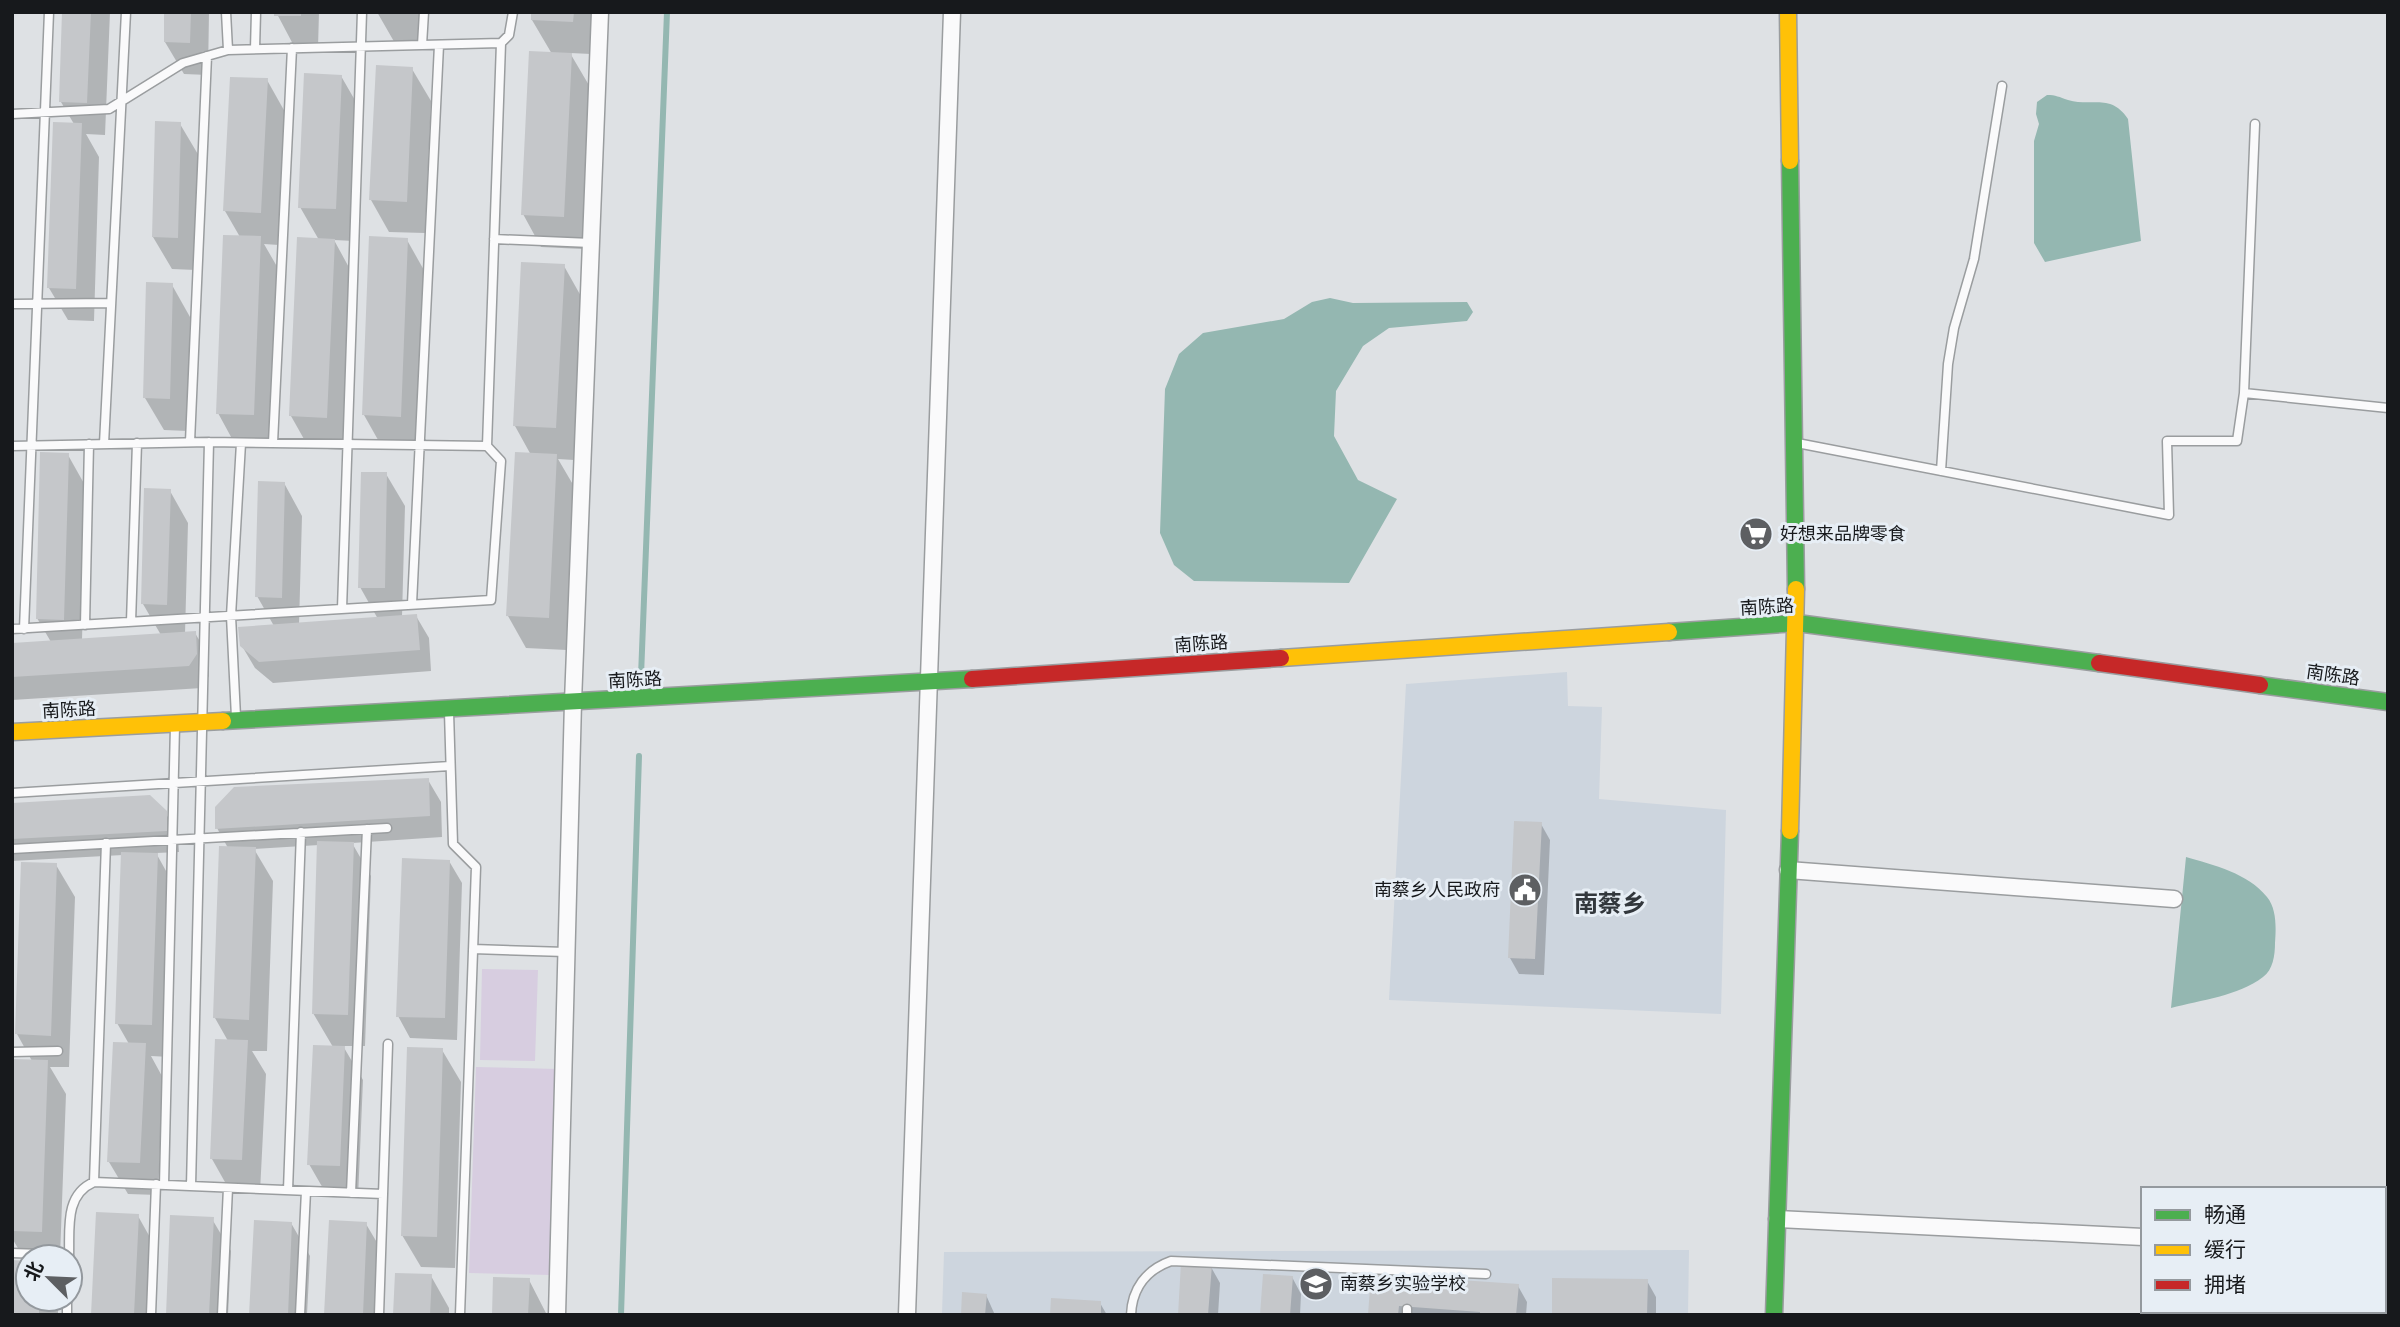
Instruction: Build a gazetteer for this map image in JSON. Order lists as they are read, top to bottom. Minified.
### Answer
{"streets":{"street":["南陈路"]},"districts":["南蔡乡"],"places":{"supermarket":["好想来品牌零食"],"public building":["南蔡乡人民政府"],"school or university":["南蔡乡实验学校"]},"legend":["畅通","缓行","拥堵"],"north":"top left"}
